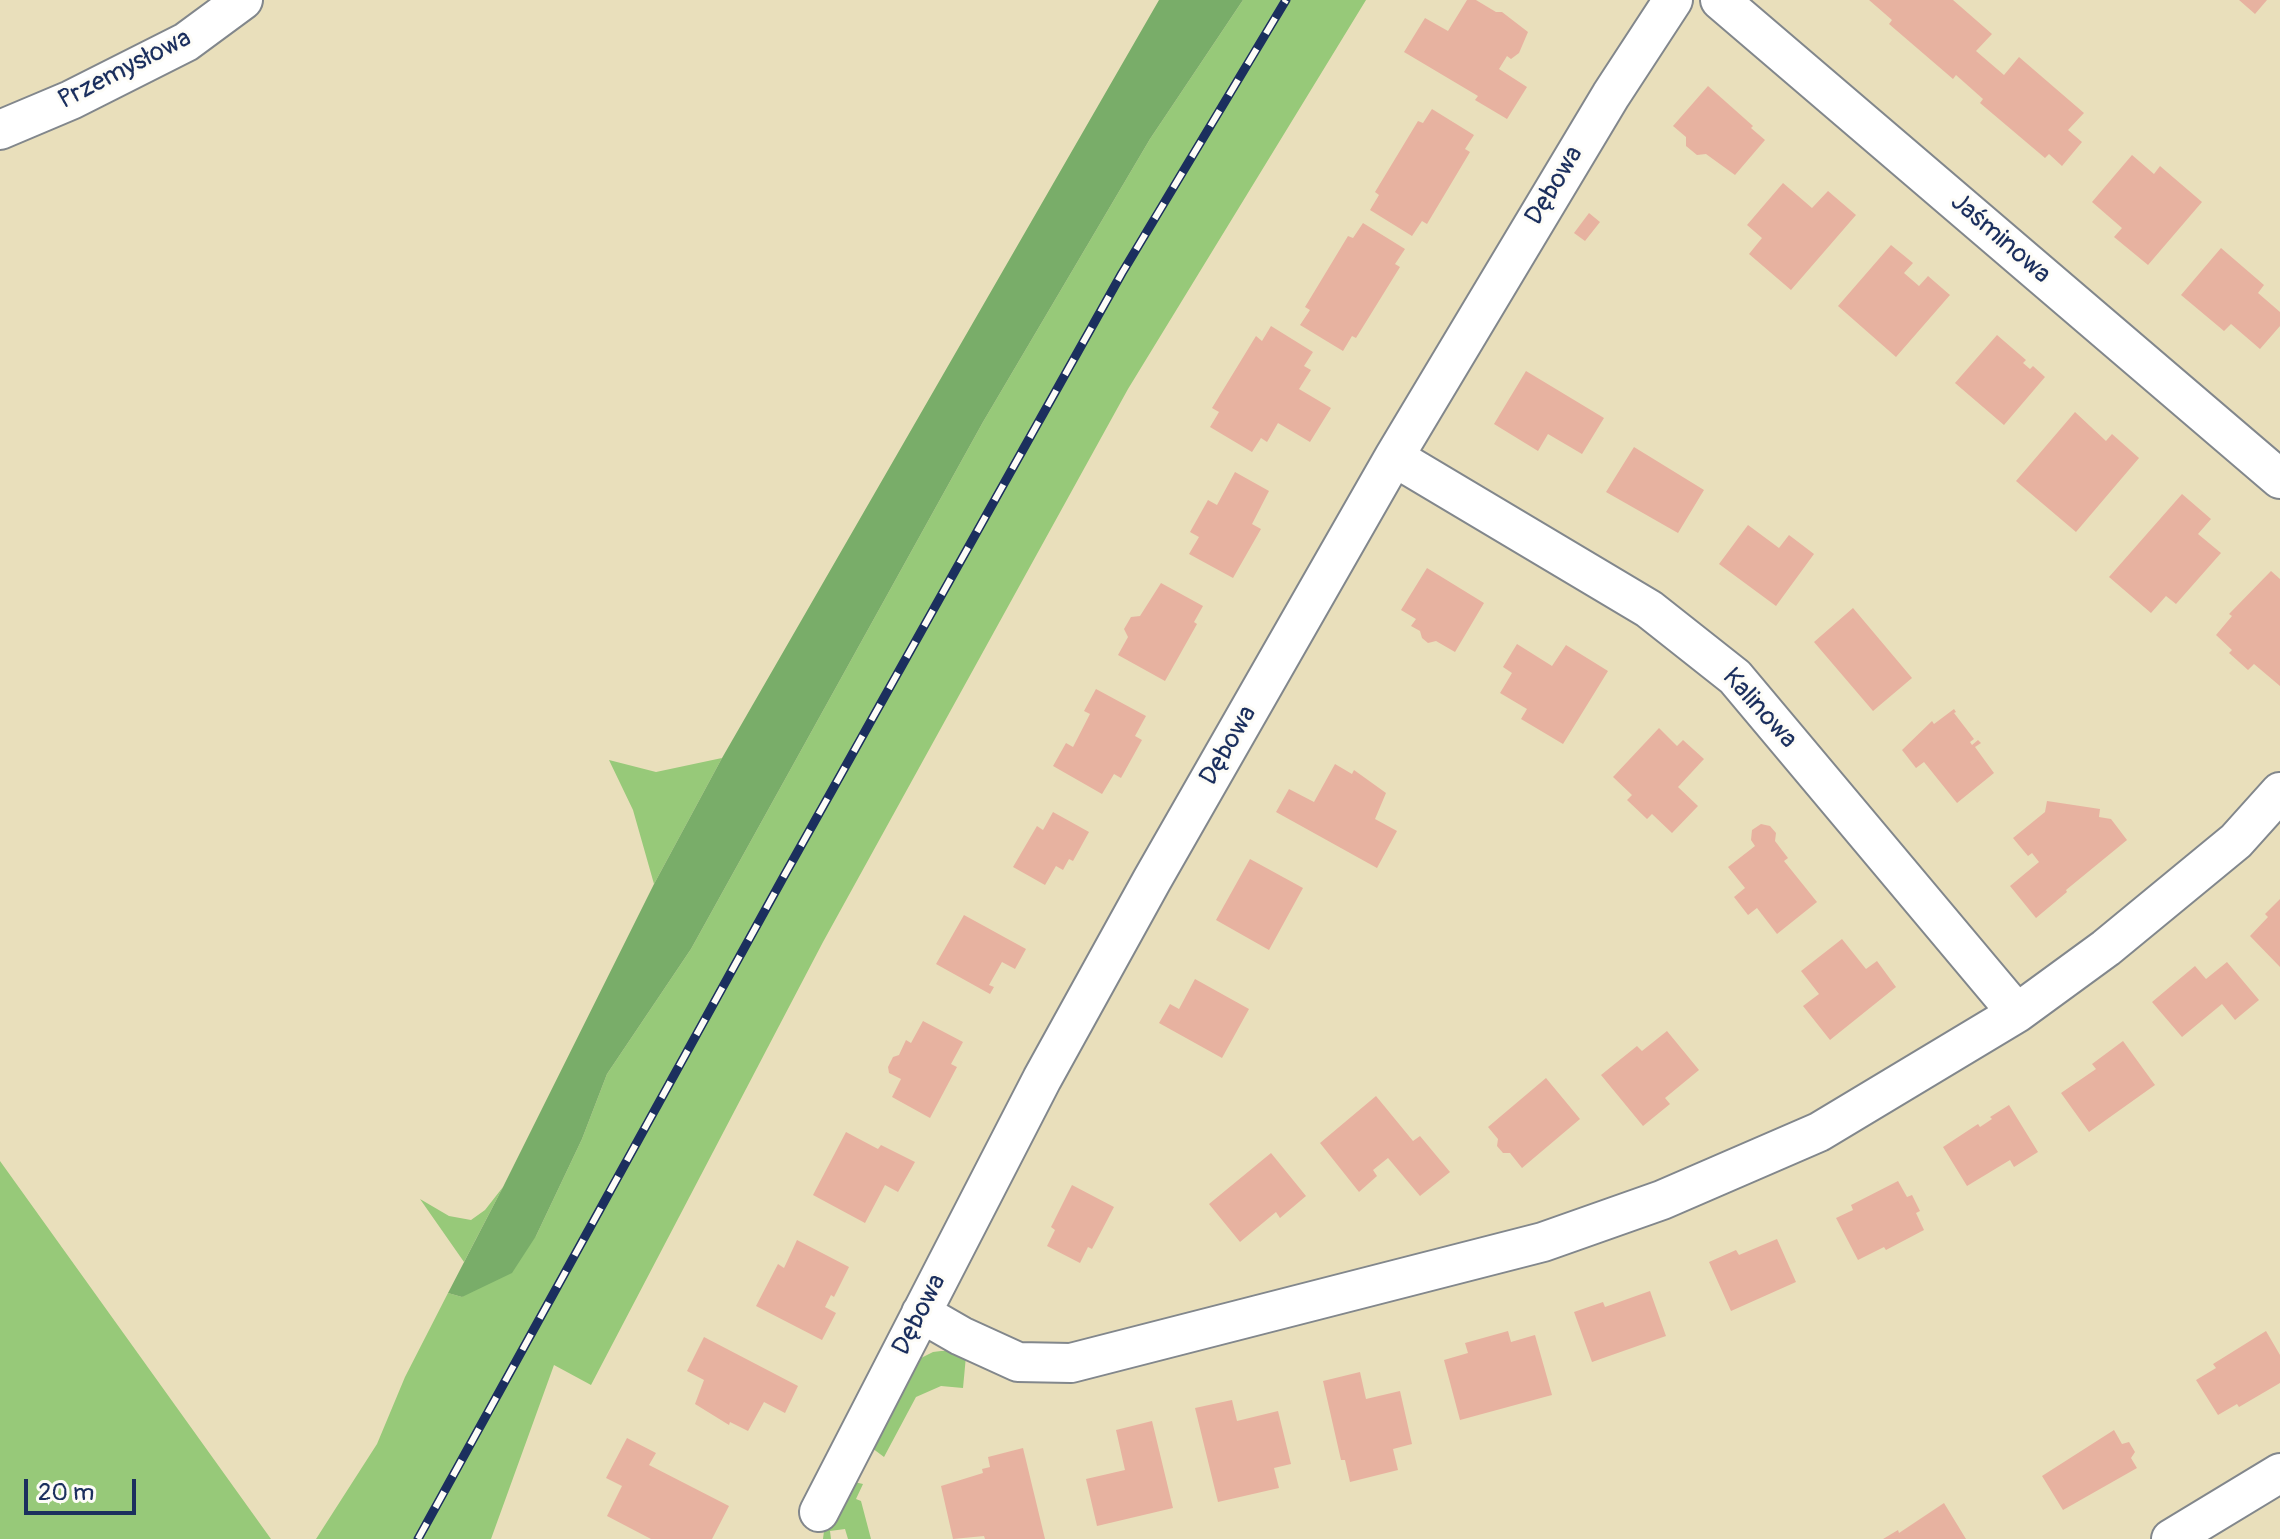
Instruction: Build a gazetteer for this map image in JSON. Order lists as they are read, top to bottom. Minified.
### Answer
{"streets":{"street":["Przemysłowa","Dębowa","Jaśminowa","Kalinowa"]},"crossings":[["Dębowa","Kalinowa"]],"scale_bar":"20 m"}
